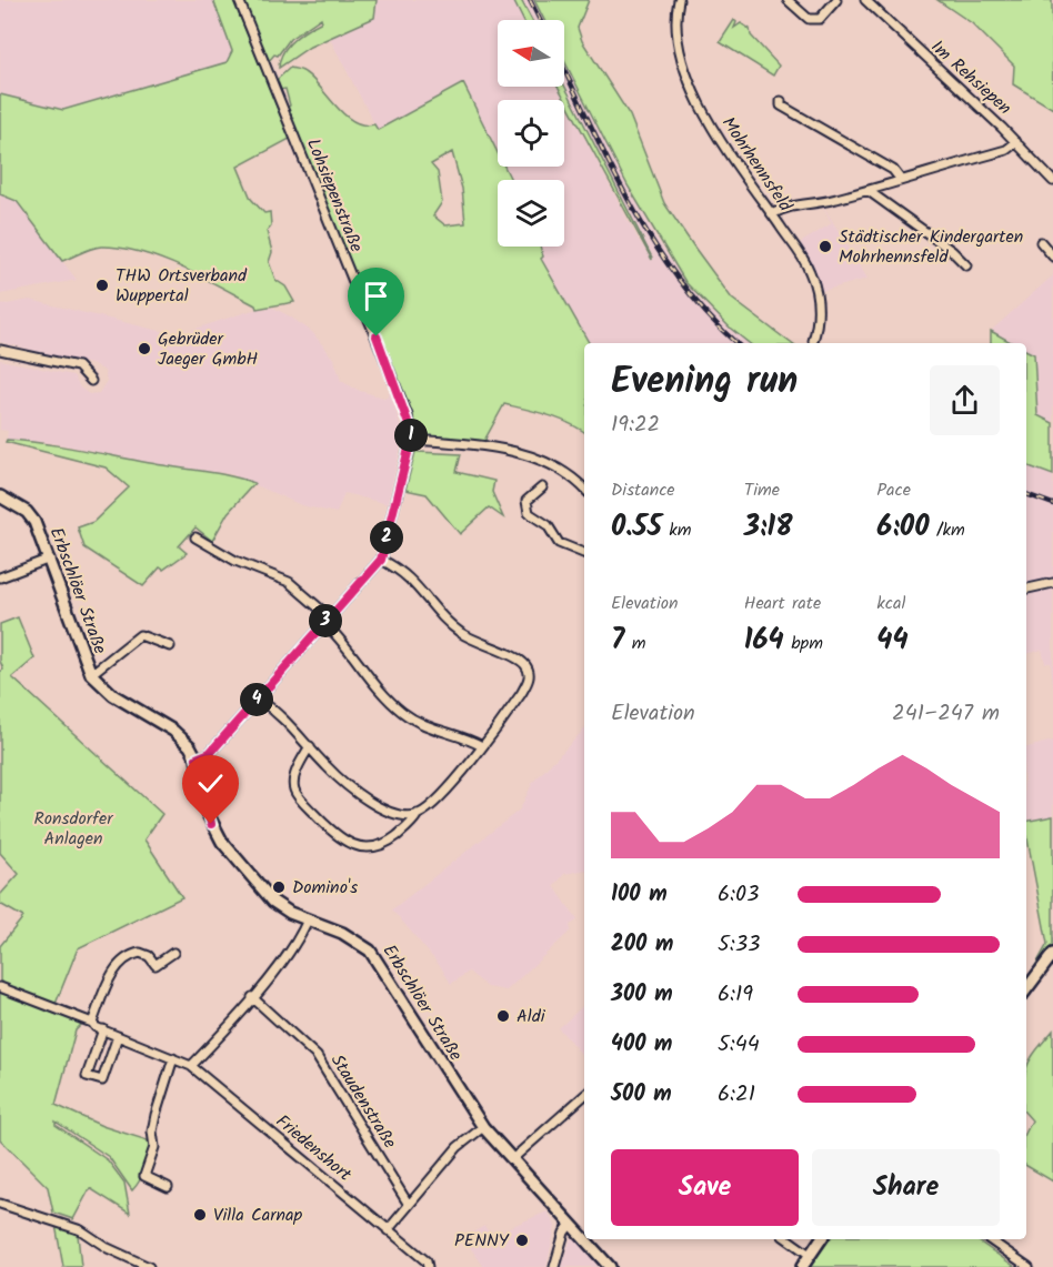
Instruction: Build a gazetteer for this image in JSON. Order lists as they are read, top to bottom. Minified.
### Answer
{"streets":{"street":["Im Rehsiepen","Mohrhennsfeld","Lohsiepenstraße","Erbschlöer Straße","Staudenstraße","Friedenshort"]},"crossings":[["Lohsiepenstraße","Erbschlöer Straße"]],"parks":["Ronsdorfer Anlagen"],"places":["Städtischer Kindergarten Mohrhennsfeld","THW Ortsverband Wuppertal","Gebrüder Jaeger GmbH","Domino's","Aldi","Villa Carnap","PENNY"],"north":"left","page":{"heading":["Evening run","19:22"],"pins":["1","2","3","4"],"stats":[["Distance","0.55 km"],["Time","3:18"],["Pace","6:00 /km"],["Elevation","7 m"],["Heart rate","164 bpm"],["kcal","44"]],"chart":["Elevation","241–247 m"],"list":[{"name":"100 m","note":"6:03"},{"name":"200 m","note":"5:33"},{"name":"300 m","note":"6:19"},{"name":"400 m","note":"5:44"},{"name":"500 m","note":"6:21"}],"buttons":["Save","Share"]}}
